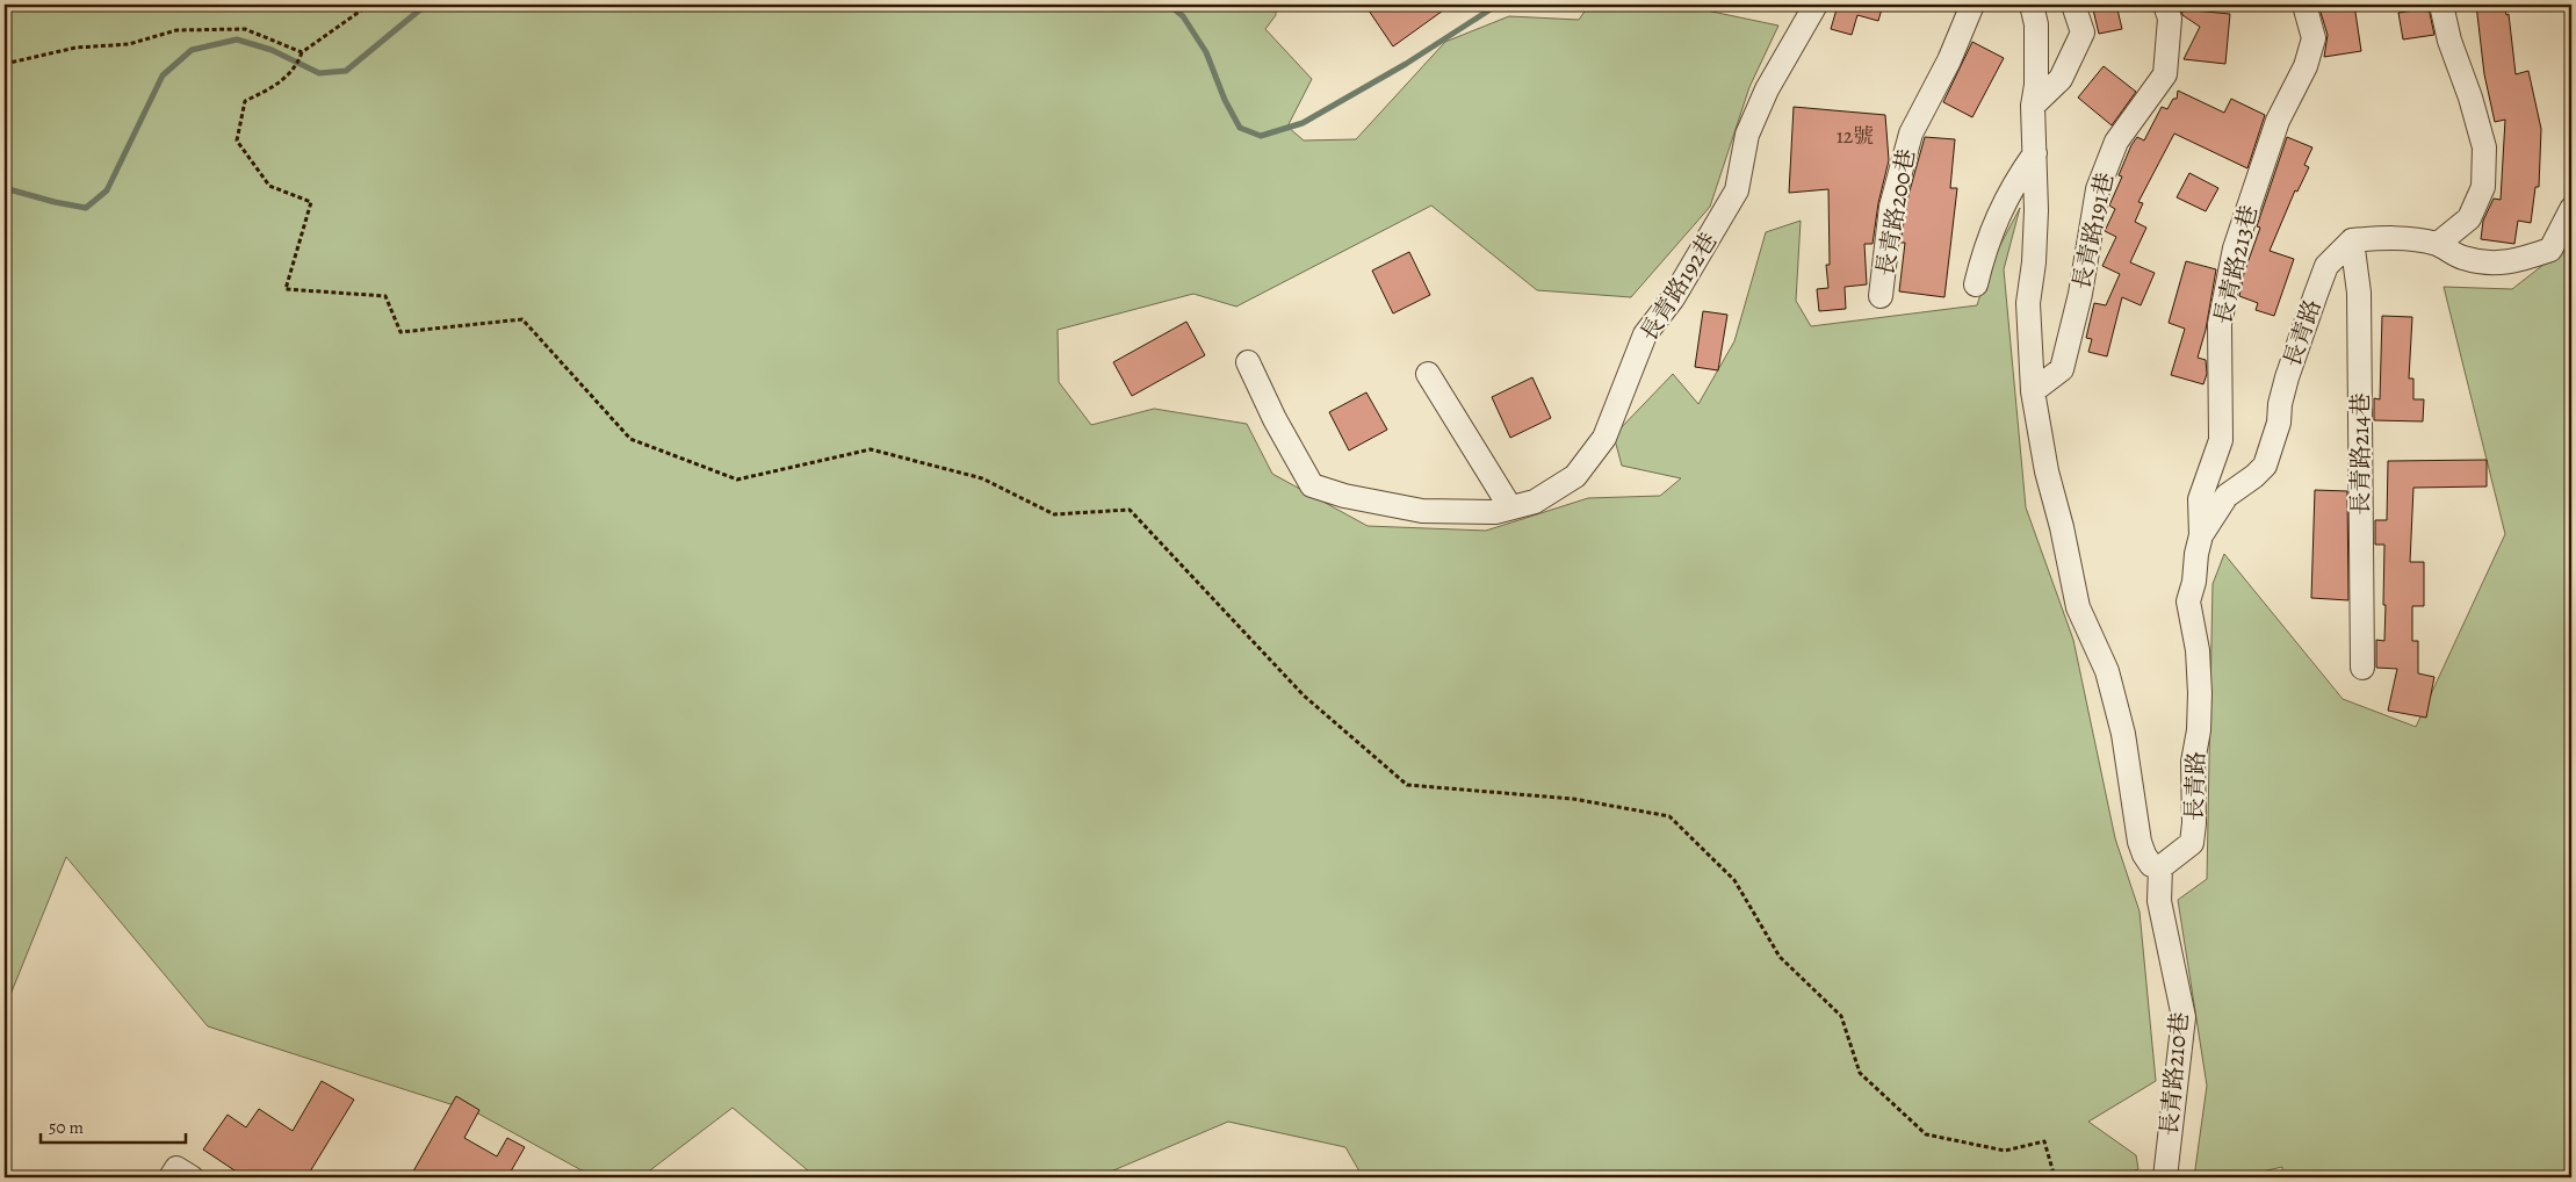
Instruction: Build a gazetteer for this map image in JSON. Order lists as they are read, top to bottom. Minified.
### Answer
{"streets":{"street":["長青路200巷","長青路191巷","長青路213巷","長青路192巷","長青路","長青路214巷","長青路210巷"]},"crossings":[["長青路213巷","長青路"],["長青路","長青路214巷"],["長青路","長青路210巷"]],"house_numbers":["12號"],"scale_bar":"50 m"}
